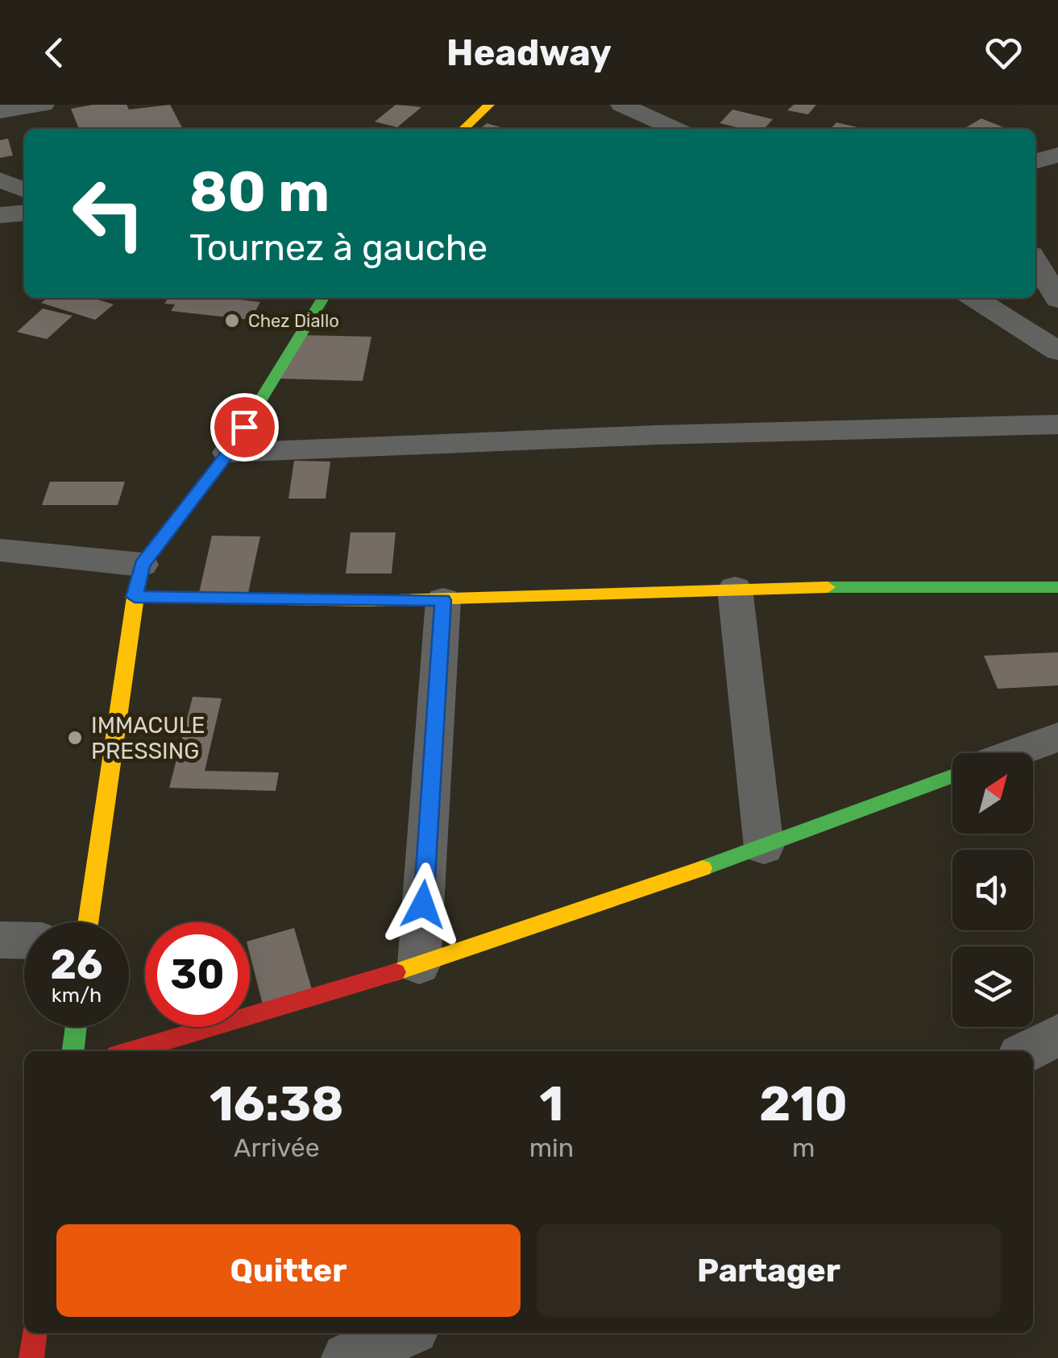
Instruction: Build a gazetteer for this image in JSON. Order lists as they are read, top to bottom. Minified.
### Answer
{"places":["Chez Diallo","IMMACULE PRESSING"],"north":"top right","page":{"header":"Headway","turn":["80 m","Tournez à gauche"],"speed":"26 km/h","limit":"30","eta":["16:38","Arrivée","1","min","210","m"],"buttons":["Quitter","Partager"]}}
